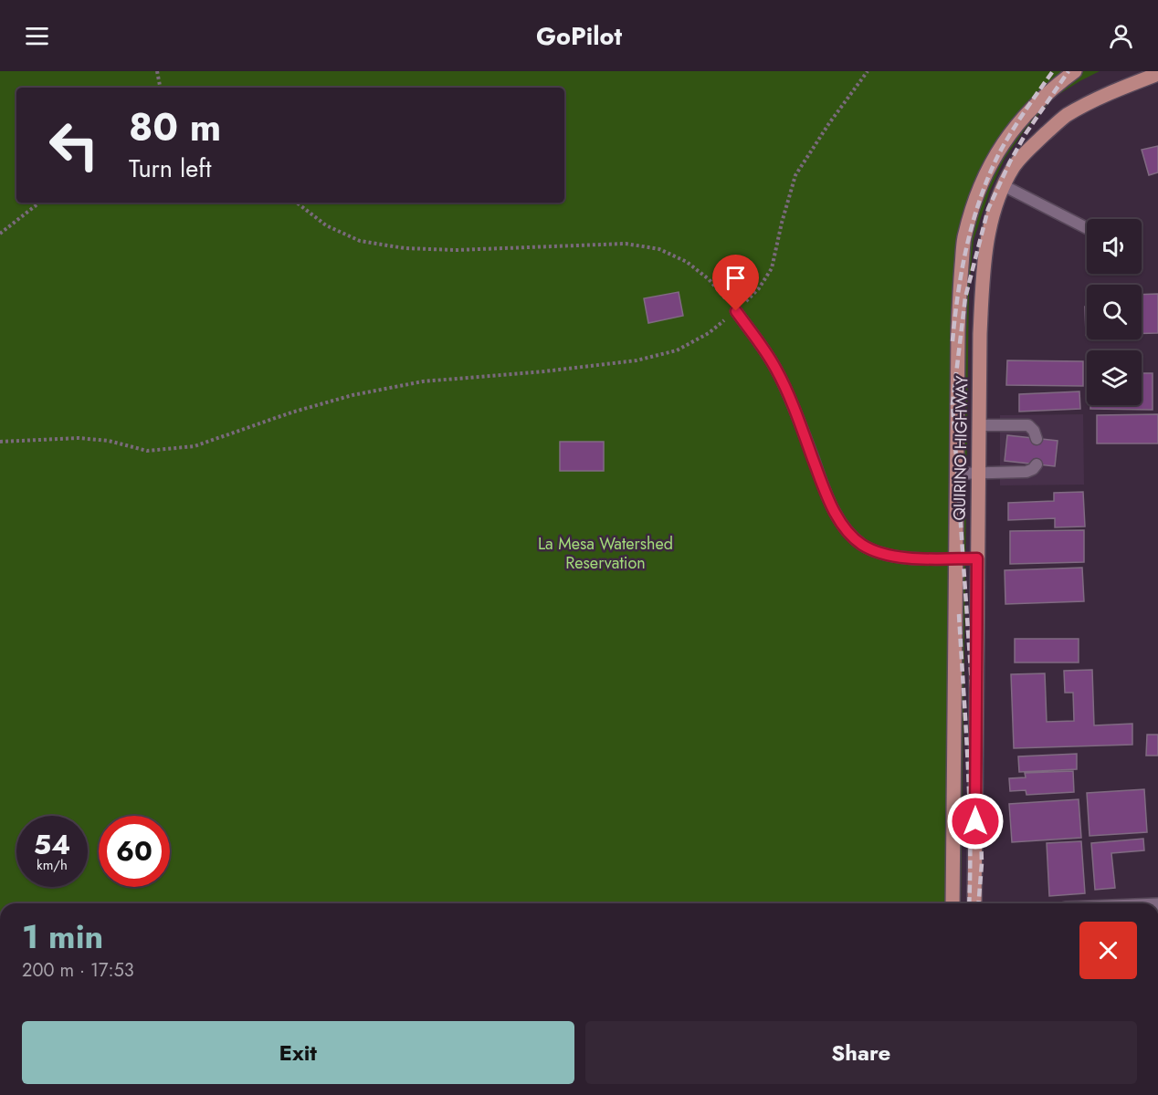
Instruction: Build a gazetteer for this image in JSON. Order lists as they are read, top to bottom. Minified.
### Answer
{"streets":{"main road":["QUIRINO HIGHWAY"]},"parks":["La Mesa Watershed Reservation"],"page":{"header":"GoPilot","turn":["80 m","Turn left"],"speed":"54 km/h","limit":"60","heading":["1 min","200 m · 17:53"],"buttons":["Exit","Share"]}}
